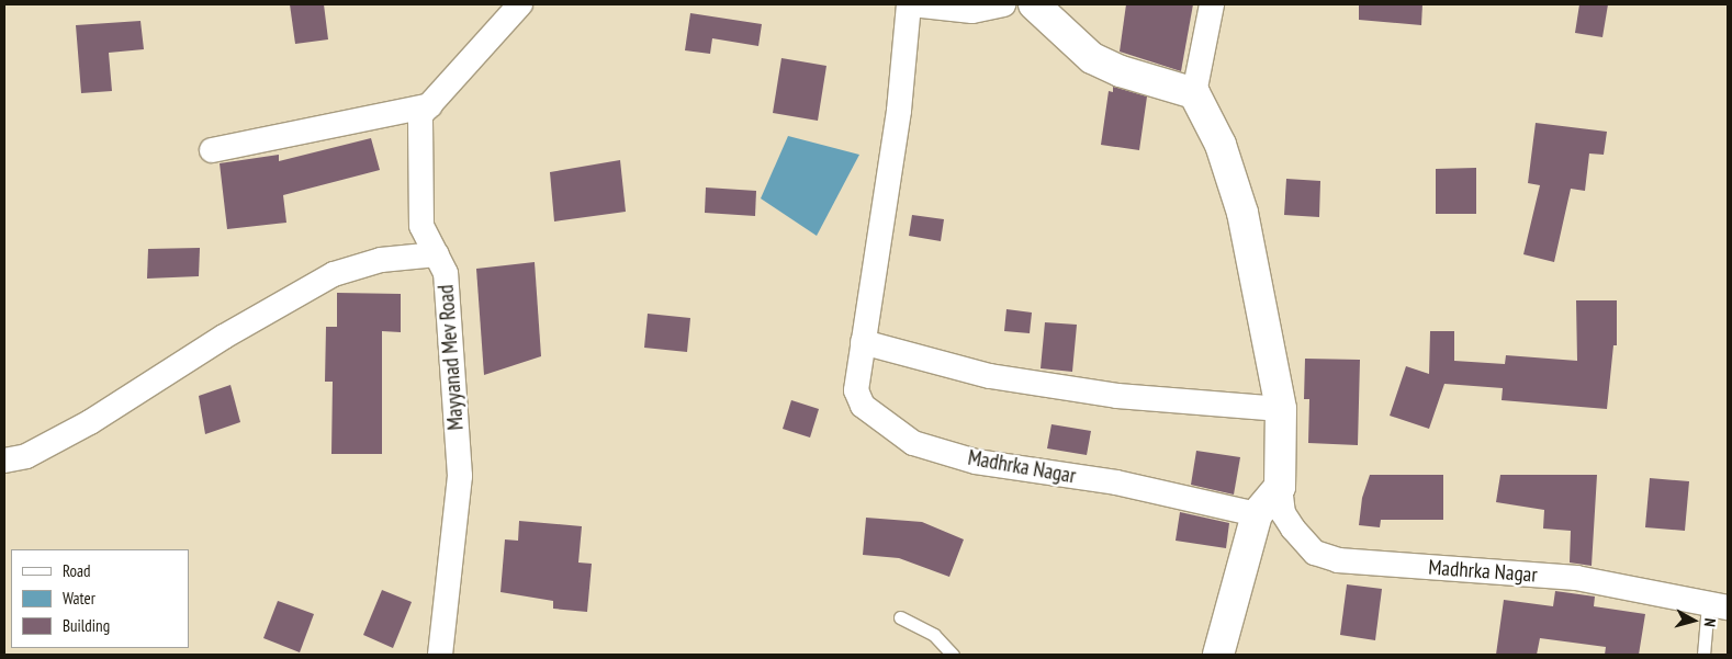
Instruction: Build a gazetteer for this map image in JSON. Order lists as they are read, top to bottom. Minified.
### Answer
{"streets":{"street":["Mayyanad Mev Road","Madhrka Nagar"]},"legend":["Road","Water","Building"],"north":"right"}
